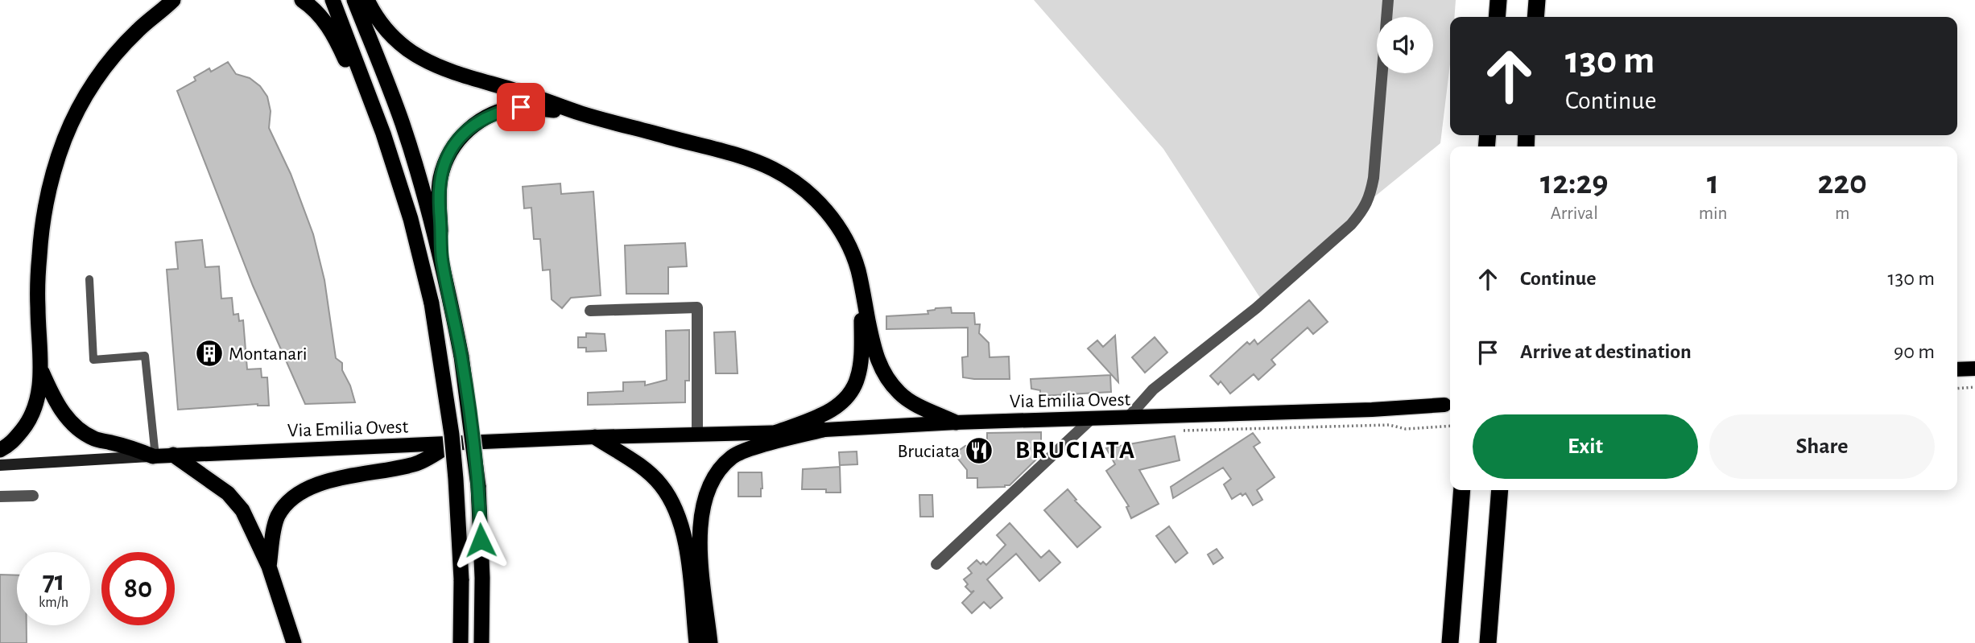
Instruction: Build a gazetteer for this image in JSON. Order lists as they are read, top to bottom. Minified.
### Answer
{"streets":{"main road":["Via Emilia Ovest"]},"districts":["BRUCIATA"],"places":{"building":["Montanari"],"restaurant":["Bruciata"]},"page":{"turn":["130 m","Continue"],"eta":["12:29","Arrival","1","min","220","m"],"list":[{"name":"Continue","value":"130 m"},{"name":"Arrive at destination","value":"90 m"}],"buttons":["Exit","Share"],"speed":"71 km/h","limit":"80"}}
